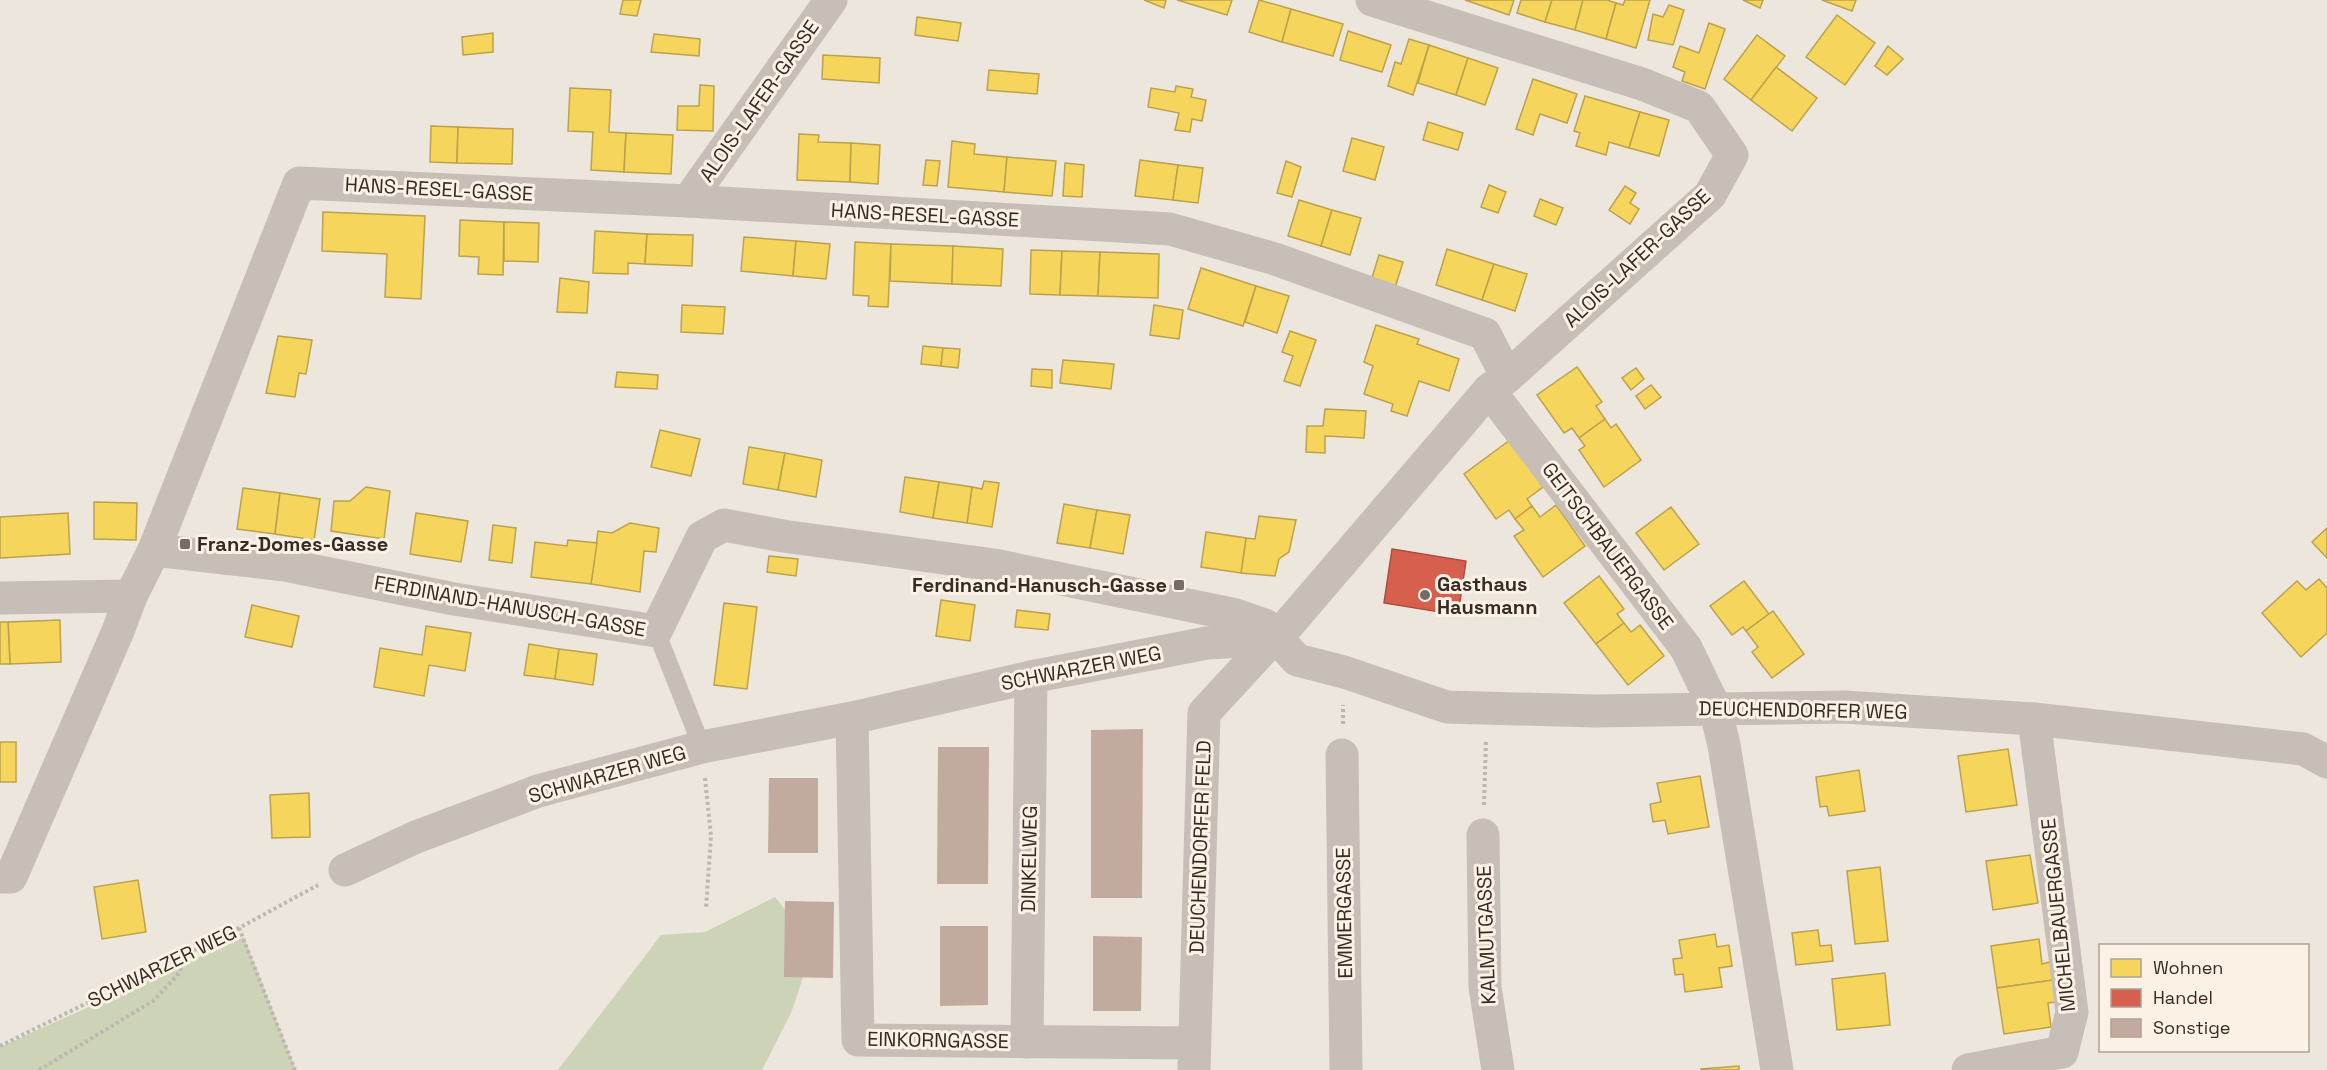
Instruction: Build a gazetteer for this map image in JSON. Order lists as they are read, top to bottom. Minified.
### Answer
{"streets":{"street":["ALOIS-LAFER-GASSE","HANS-RESEL-GASSE","GEITSCHBAUERGASSE","FERDINAND-HANUSCH-GASSE","SCHWARZER WEG","DEUCHENDORFER WEG","DEUCHENDORFER FELD","DINKELWEG","EMMERGASSE","MICHELBAUERGASSE","KALMUTGASSE","EINKORNGASSE"]},"crossings":[["ALOIS-LAFER-GASSE","HANS-RESEL-GASSE"],["ALOIS-LAFER-GASSE","GEITSCHBAUERGASSE"],["ALOIS-LAFER-GASSE","FERDINAND-HANUSCH-GASSE"],["ALOIS-LAFER-GASSE","SCHWARZER WEG"],["ALOIS-LAFER-GASSE","DEUCHENDORFER WEG"],["ALOIS-LAFER-GASSE","DEUCHENDORFER FELD"],["HANS-RESEL-GASSE","GEITSCHBAUERGASSE"],["HANS-RESEL-GASSE","FERDINAND-HANUSCH-GASSE"],["GEITSCHBAUERGASSE","DEUCHENDORFER WEG"],["FERDINAND-HANUSCH-GASSE","SCHWARZER WEG"],["FERDINAND-HANUSCH-GASSE","DEUCHENDORFER WEG"],["FERDINAND-HANUSCH-GASSE","DEUCHENDORFER FELD"],["SCHWARZER WEG","DEUCHENDORFER WEG"],["SCHWARZER WEG","DEUCHENDORFER FELD"],["SCHWARZER WEG","DINKELWEG"],["SCHWARZER WEG","EINKORNGASSE"],["DEUCHENDORFER WEG","DEUCHENDORFER FELD"],["DEUCHENDORFER WEG","MICHELBAUERGASSE"],["DEUCHENDORFER FELD","EINKORNGASSE"],["DINKELWEG","EINKORNGASSE"]],"places":{"transit":["Franz-Domes-Gasse","Ferdinand-Hanusch-Gasse"],"other":["Gasthaus Hausmann"]},"legend":["Wohnen","Handel","Sonstige"]}
